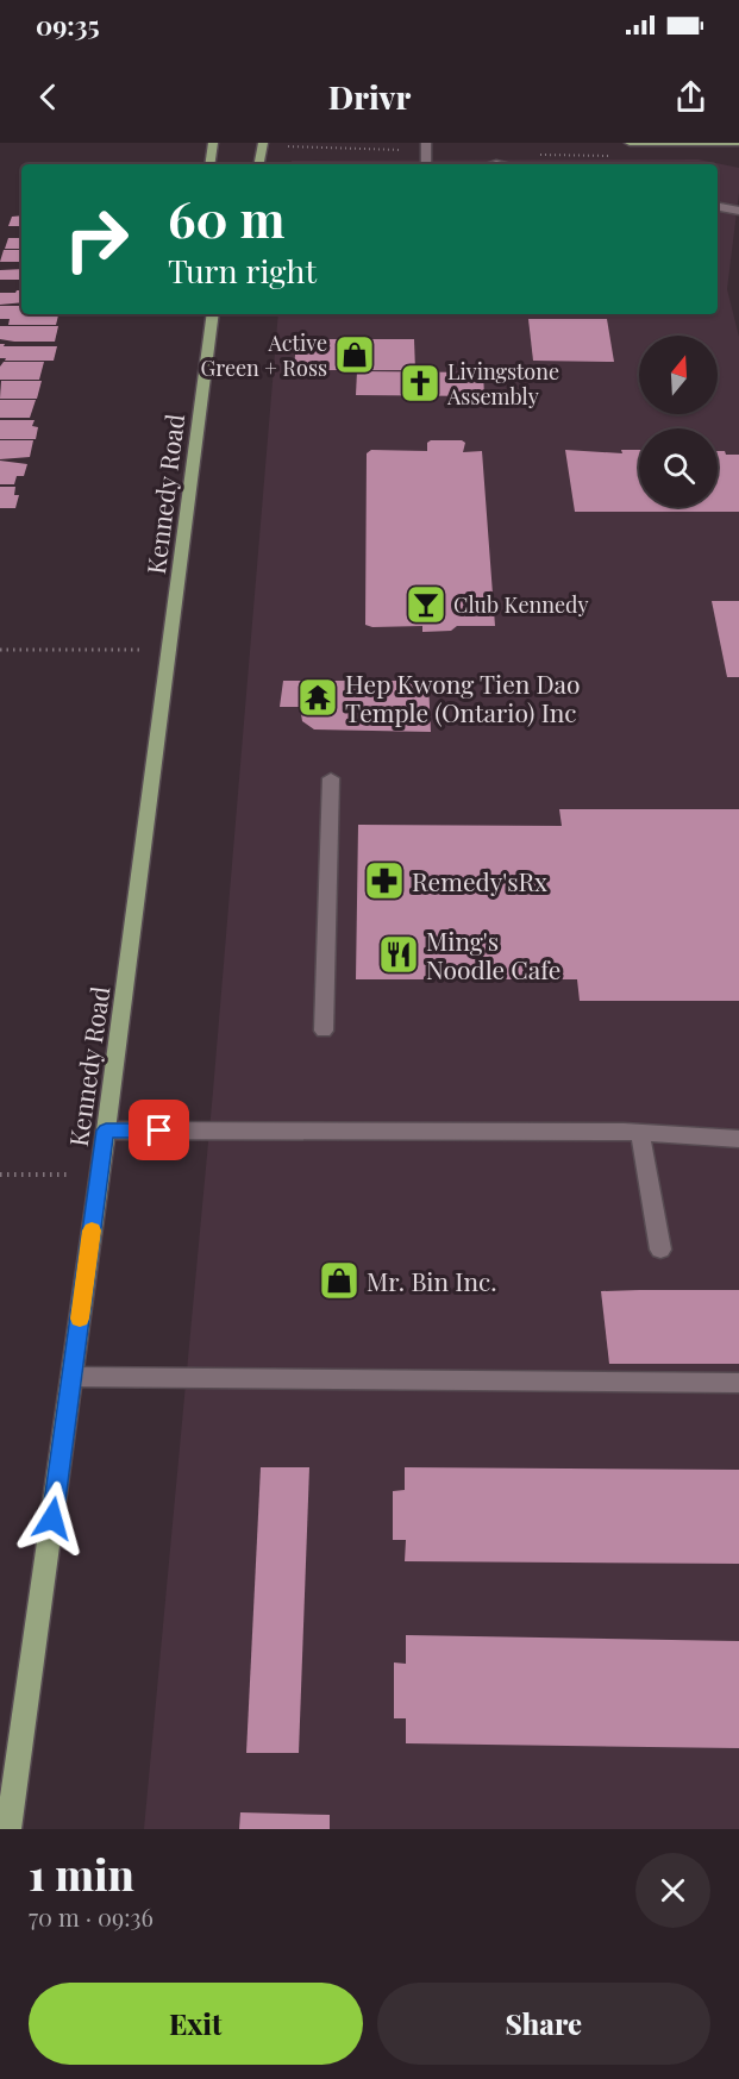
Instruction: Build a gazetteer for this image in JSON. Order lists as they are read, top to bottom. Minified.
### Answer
{"streets":{"main road":["Kennedy Road"]},"places":{"shop":["Active Green + Ross","Mr. Bin Inc."],"church":["Livingstone Assembly"],"bar":["Club Kennedy"],"temple":["Hep Kwong Tien Dao Temple (Ontario) Inc"],"pharmacy":["Remedy'sRx"],"restaurant":["Ming's Noodle Cafe"]},"north":"top","page":{"status":"09:35","header":"Drivr","turn":["60 m","Turn right"],"heading":["1 min","70 m · 09:36"],"buttons":["Exit","Share"]}}
